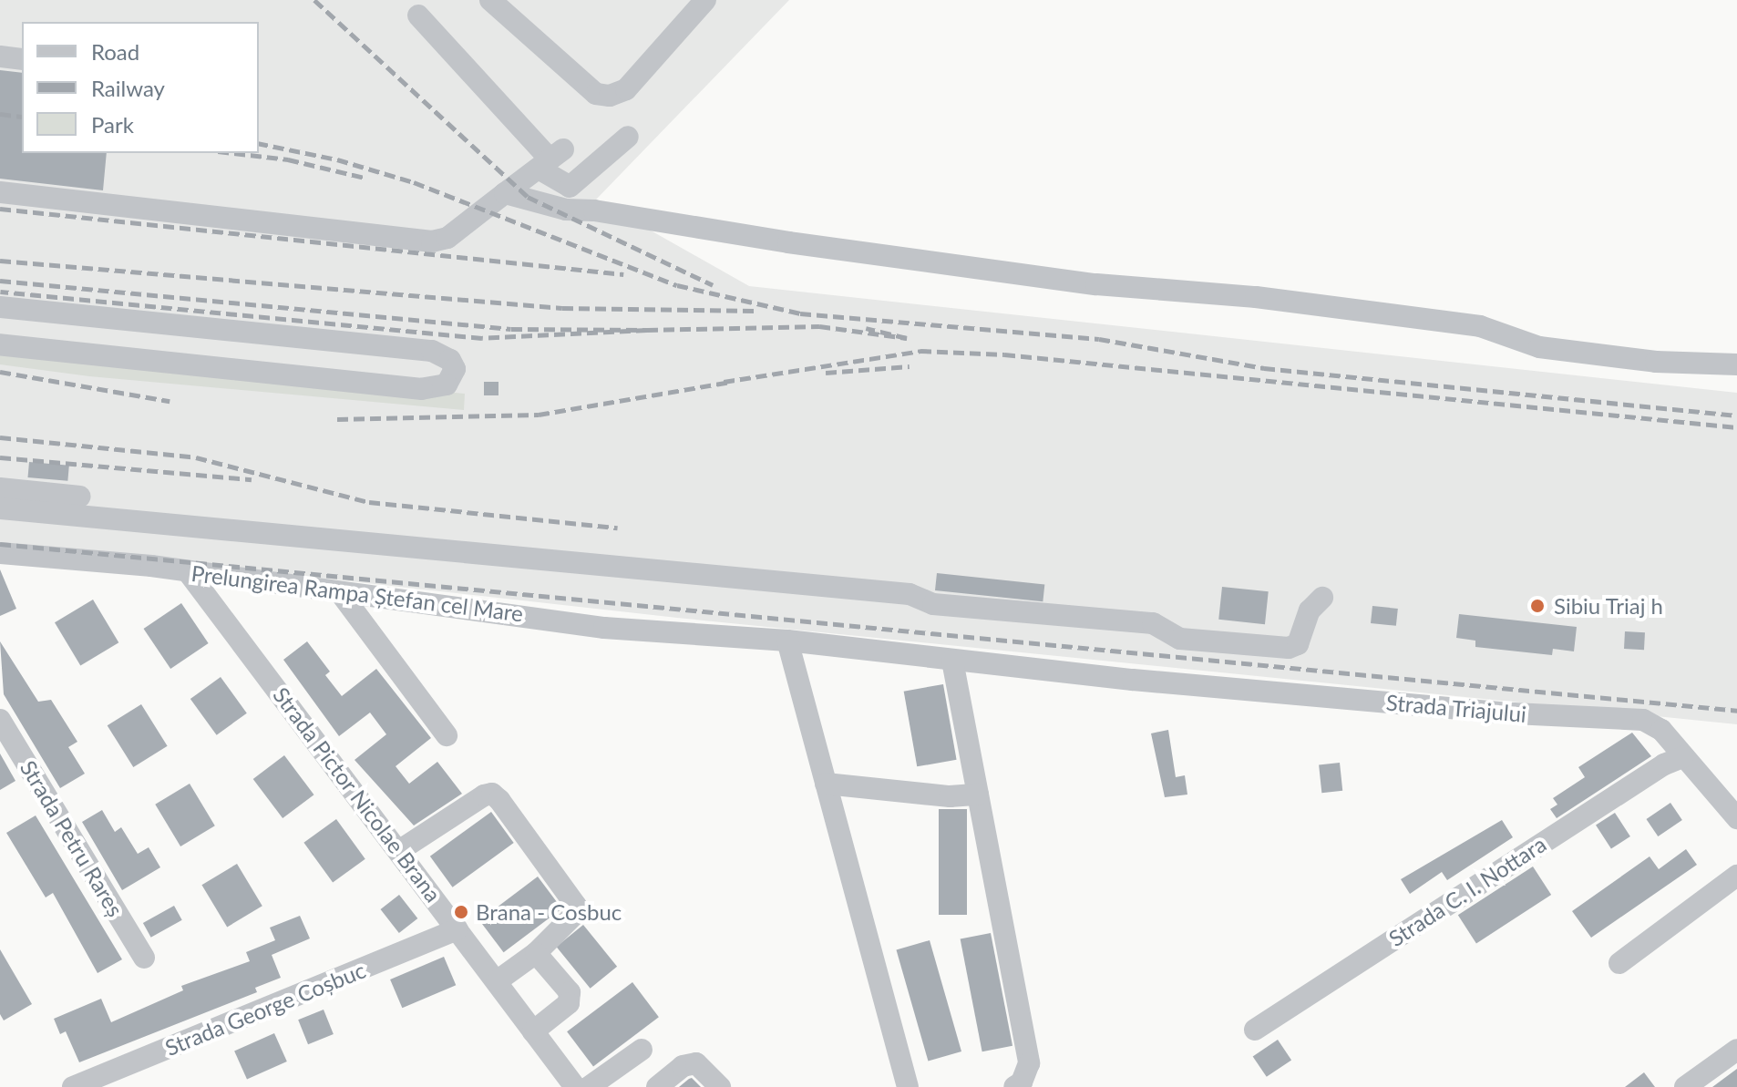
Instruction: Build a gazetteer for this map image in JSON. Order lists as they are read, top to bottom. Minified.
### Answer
{"streets":{"street":["Prelungirea Rampa Ștefan cel Mare","Strada Triajului","Strada Pictor Nicolae Brana","Strada Petru Rareș","Strada C. I. Nottara","Strada George Coșbuc"]},"crossings":[["Prelungirea Rampa Ștefan cel Mare","Strada Triajului"],["Prelungirea Rampa Ștefan cel Mare","Strada Pictor Nicolae Brana"],["Strada Triajului","Strada C. I. Nottara"],["Strada Pictor Nicolae Brana","Strada George Coșbuc"]],"places":["Sibiu Triaj h","Brana - Cosbuc"],"legend":["Road","Railway","Park"]}
